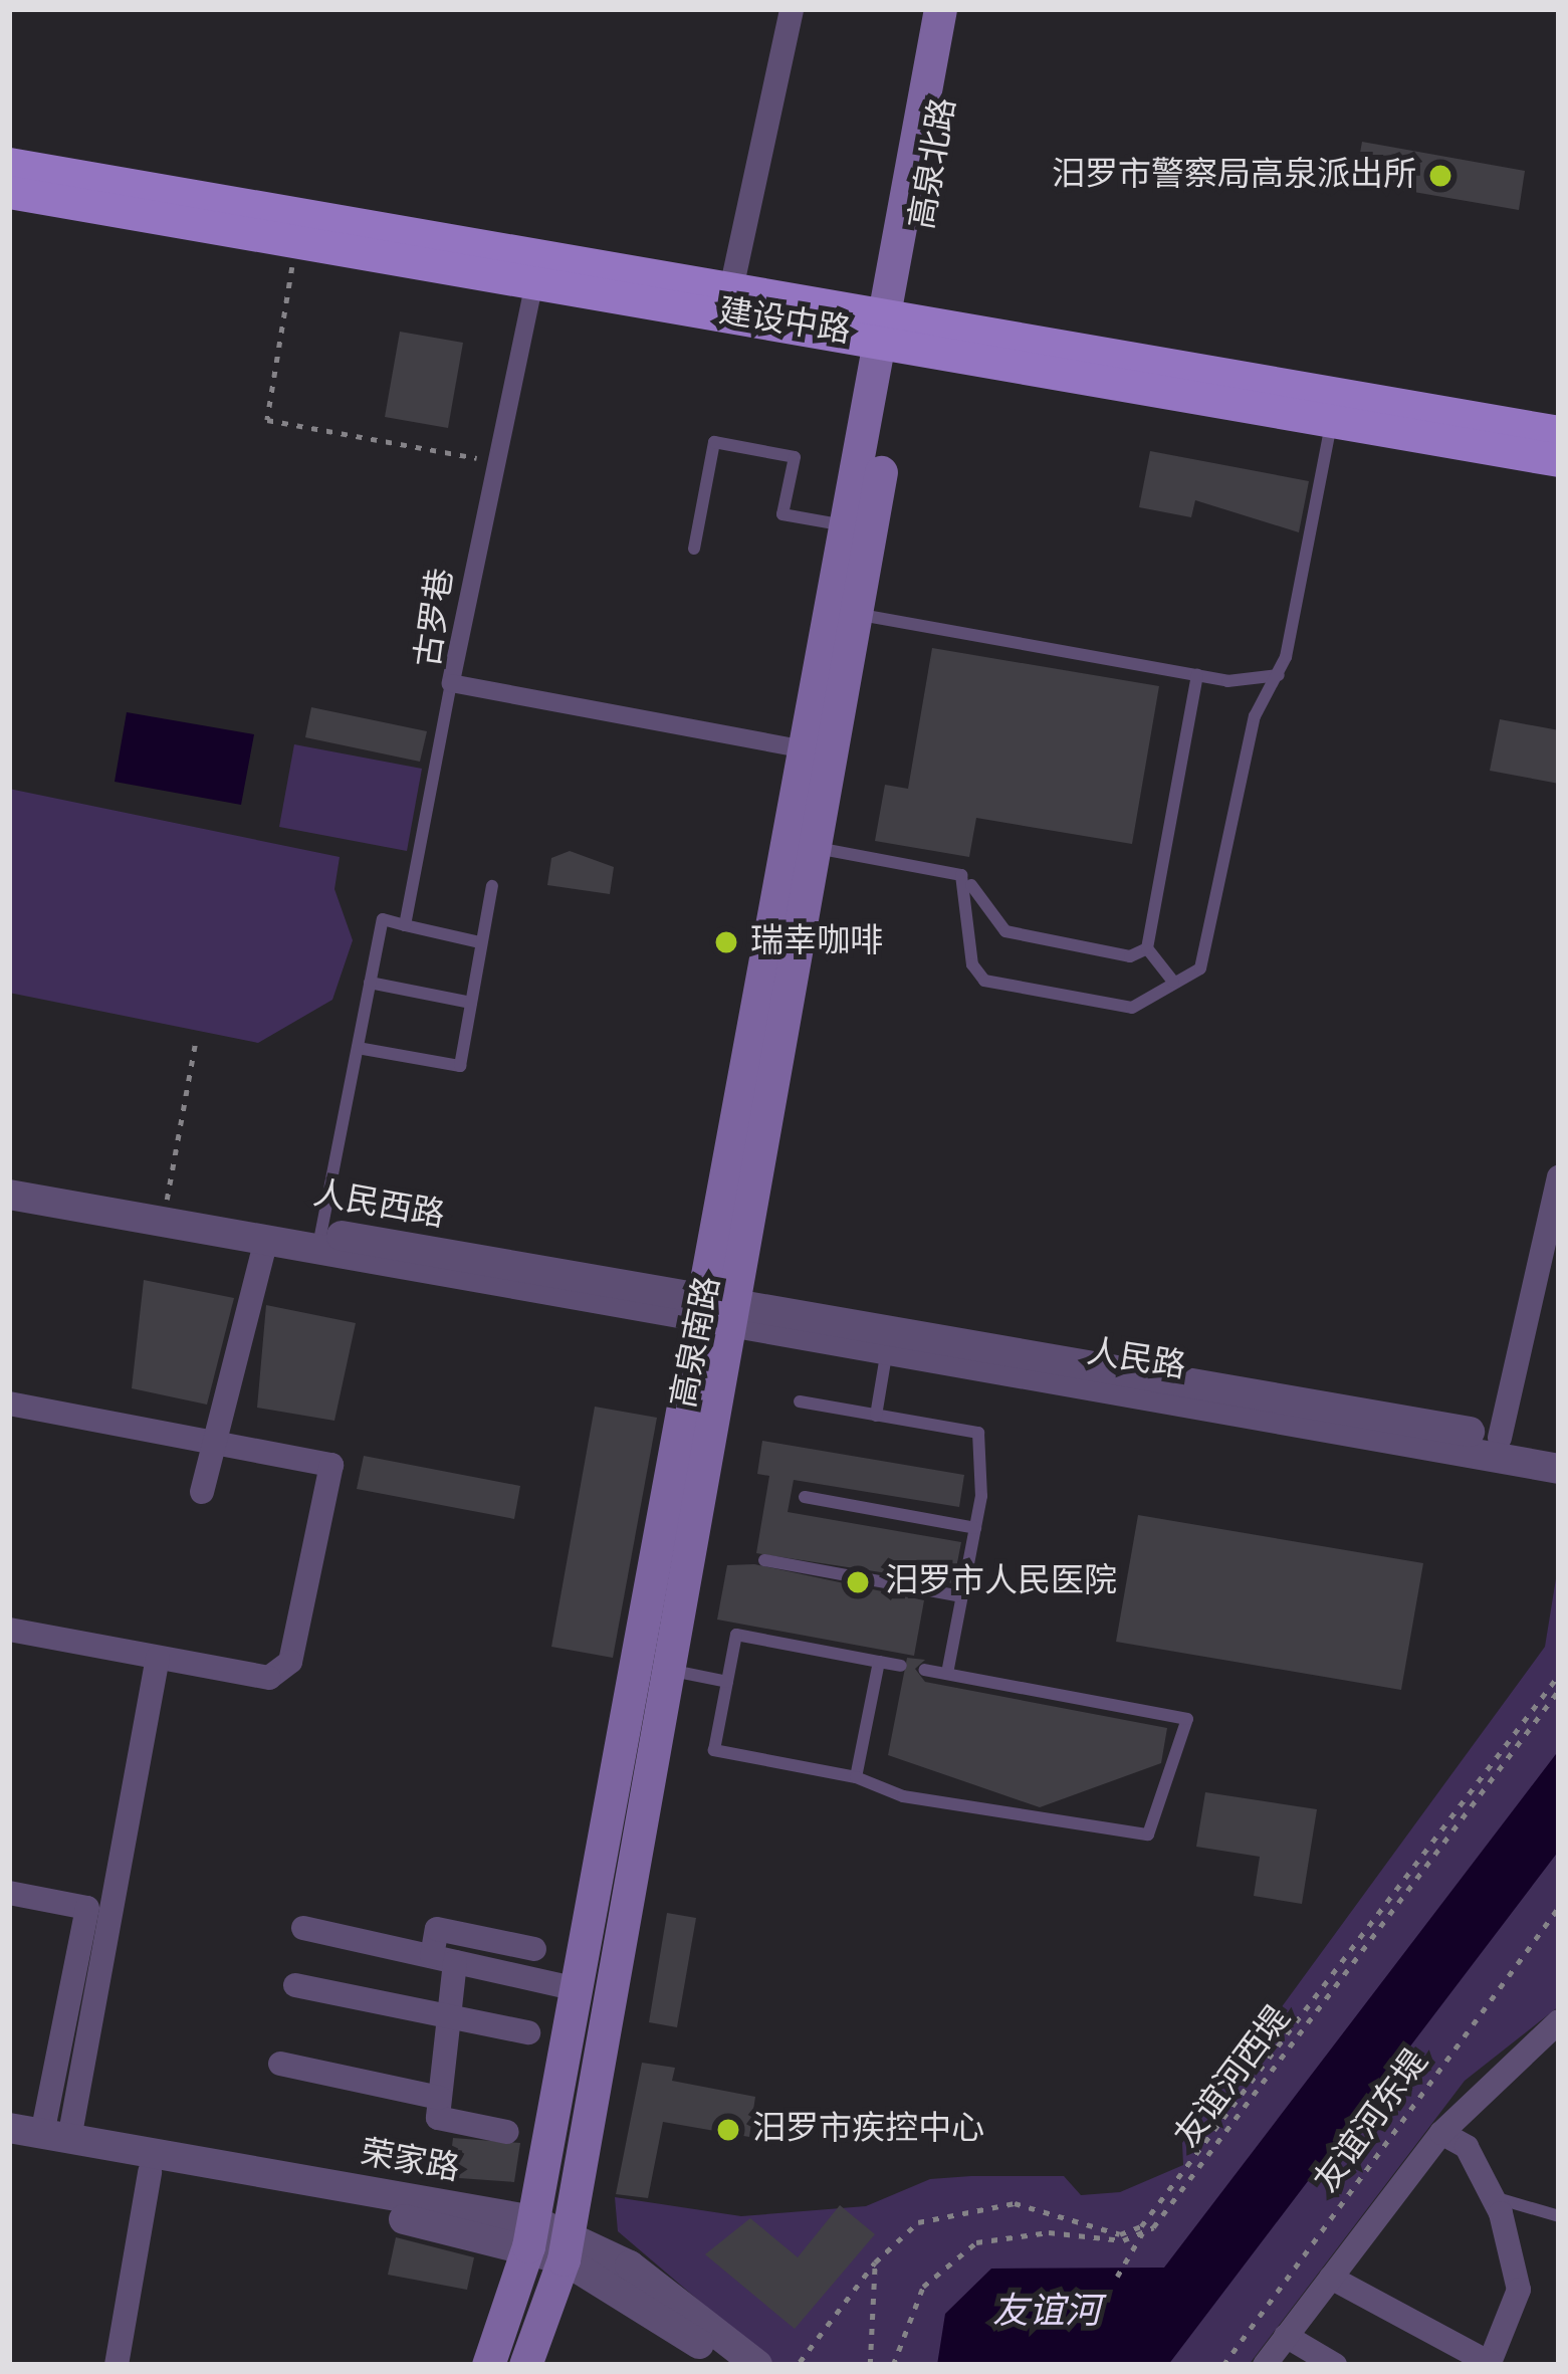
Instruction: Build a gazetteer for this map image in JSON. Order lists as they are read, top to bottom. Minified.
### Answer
{"streets":{"main road":["高泉北路","建设中路","高泉南路"],"street":["古罗巷","人民西路","人民路","荣家路"],"path":["友谊河西堤","友谊河东堤"]},"crossings":[["高泉北路","建设中路"],["高泉北路","高泉南路"],["建设中路","古罗巷"],["建设中路","高泉南路"],["古罗巷","高泉南路"],["人民西路","高泉南路"],["人民西路","人民路"],["高泉南路","人民路"],["高泉南路","荣家路"]],"water":["友谊河"],"places":["汨罗市警察局高泉派出所","瑞幸咖啡","汨罗市人民医院","汨罗市疾控中心"]}
